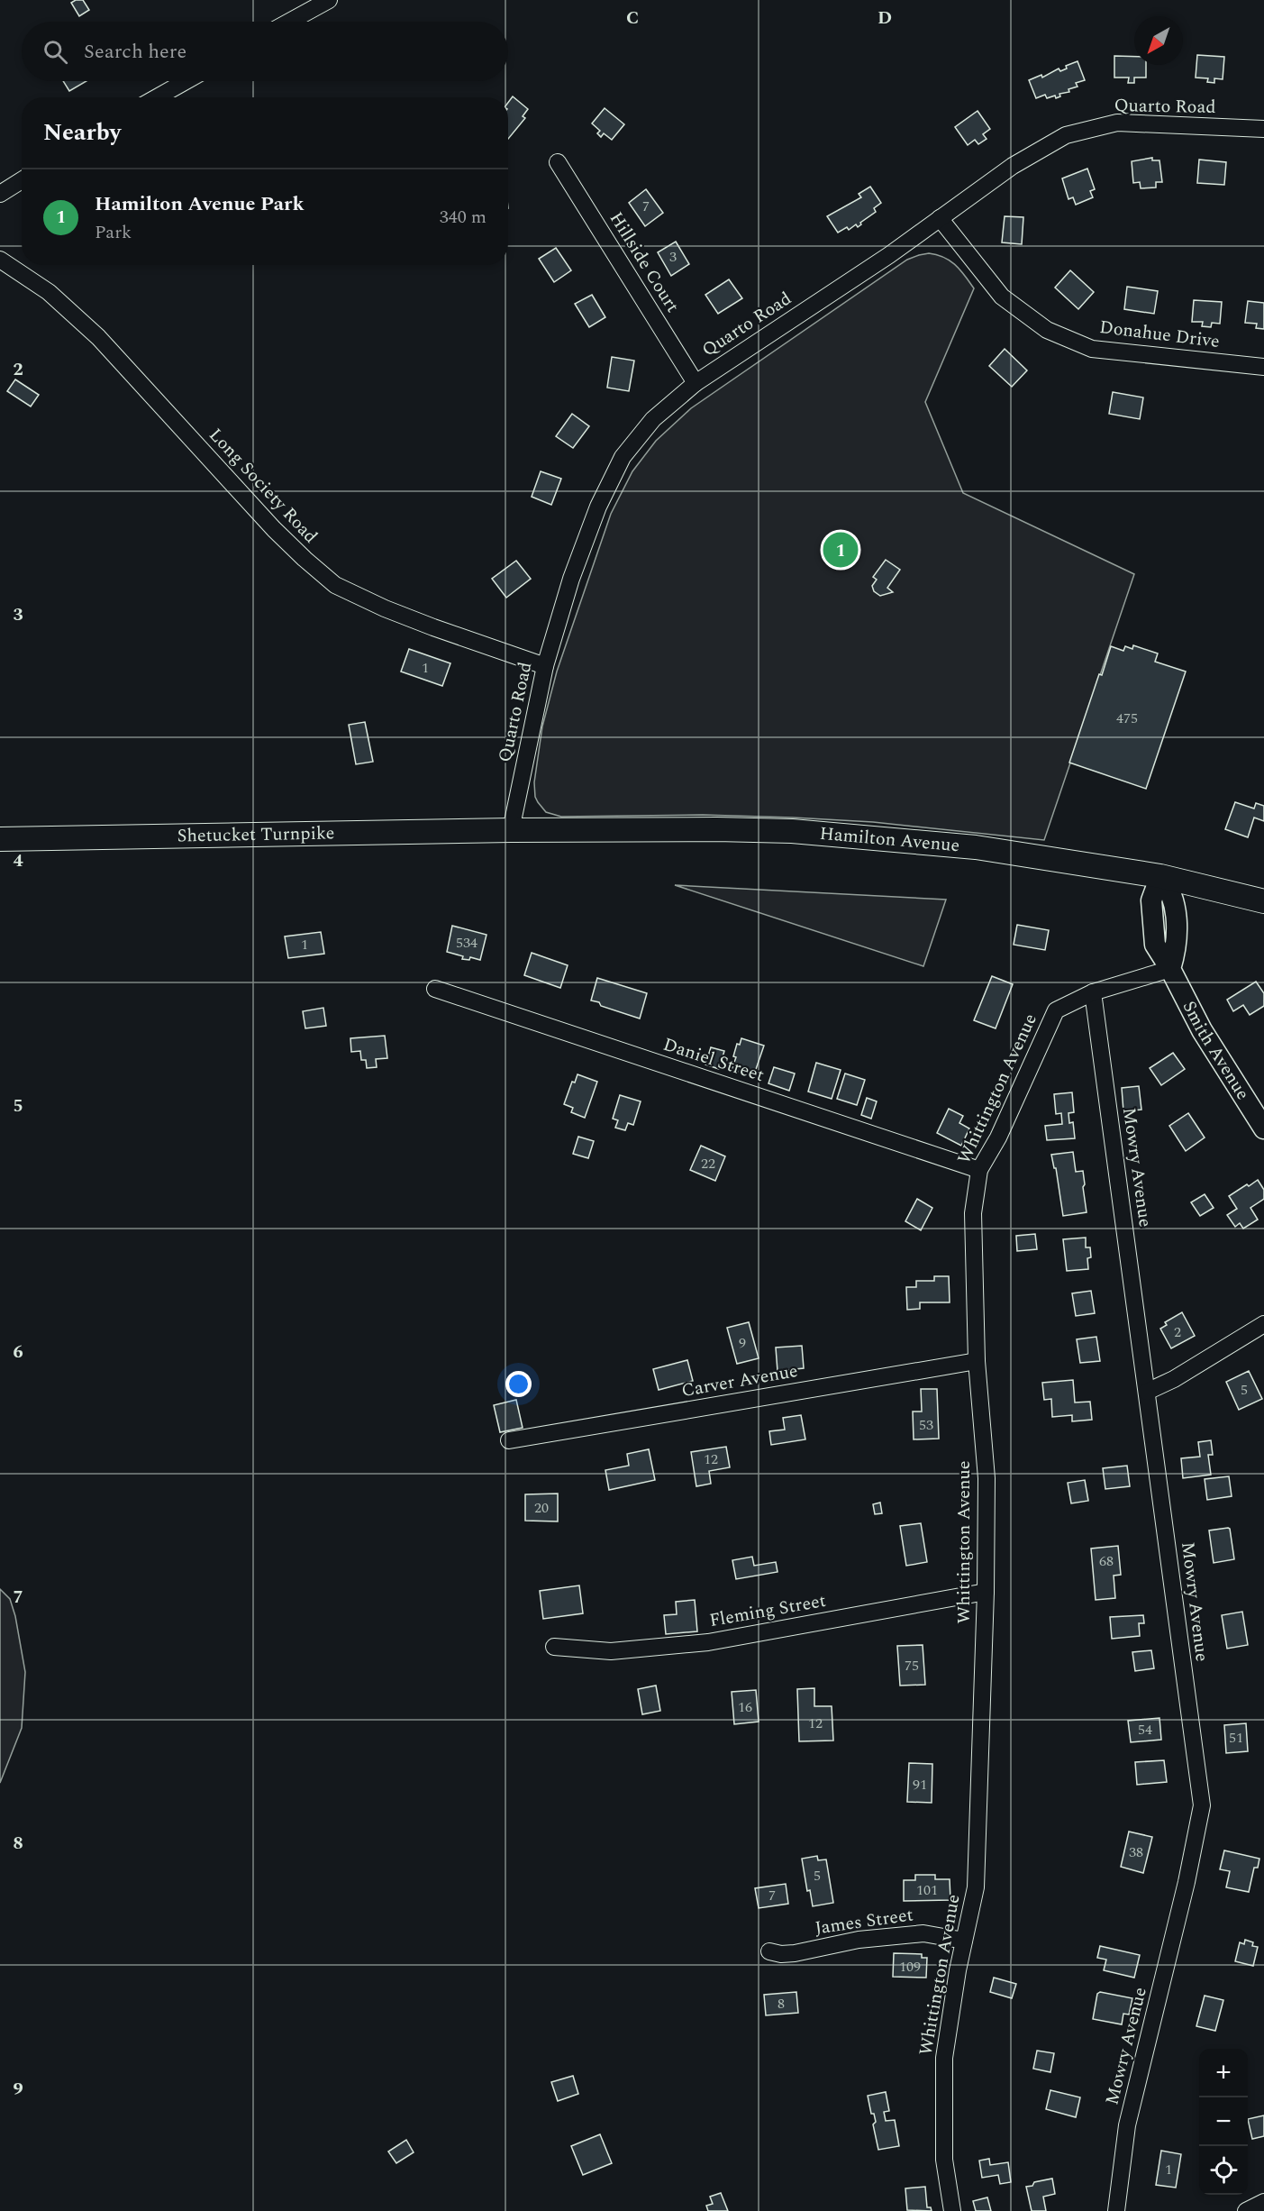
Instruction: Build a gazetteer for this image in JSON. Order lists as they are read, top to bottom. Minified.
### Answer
{"streets":{"main road":["Shetucket Turnpike","Hamilton Avenue"],"street":["Quarto Road","Hillside Court","Donahue Drive","Long Society Road","Smith Avenue","Daniel Street","Whittington Avenue","Mowry Avenue","Carver Avenue","Fleming Street","James Street"]},"crossings":[["Quarto Road","Hillside Court"],["Quarto Road","Donahue Drive"],["Quarto Road","Long Society Road"],["Quarto Road","Shetucket Turnpike"],["Quarto Road","Hamilton Avenue"],["Shetucket Turnpike","Hamilton Avenue"],["Hamilton Avenue","Smith Avenue"],["Smith Avenue","Whittington Avenue"],["Daniel Street","Whittington Avenue"],["Whittington Avenue","Mowry Avenue"],["Whittington Avenue","Carver Avenue"],["Whittington Avenue","Fleming Street"],["Whittington Avenue","James Street"]],"house_numbers":["7","3","1","475","534","1","22","2","9","5","53","12","20","68","75","16","12","54","51","91","38","5","101","7","109","8","1"],"north":"bottom left","page":{"search":"Search here","heading":"Nearby","list":[{"mark":"1","name":"Hamilton Avenue Park","note":"Park","value":"340 m"}],"pins":"1","map_buttons":["+","−"]},"grid":{"columns":["C","D"],"rows":["2","3","4","5","6","7","8","9"]}}
